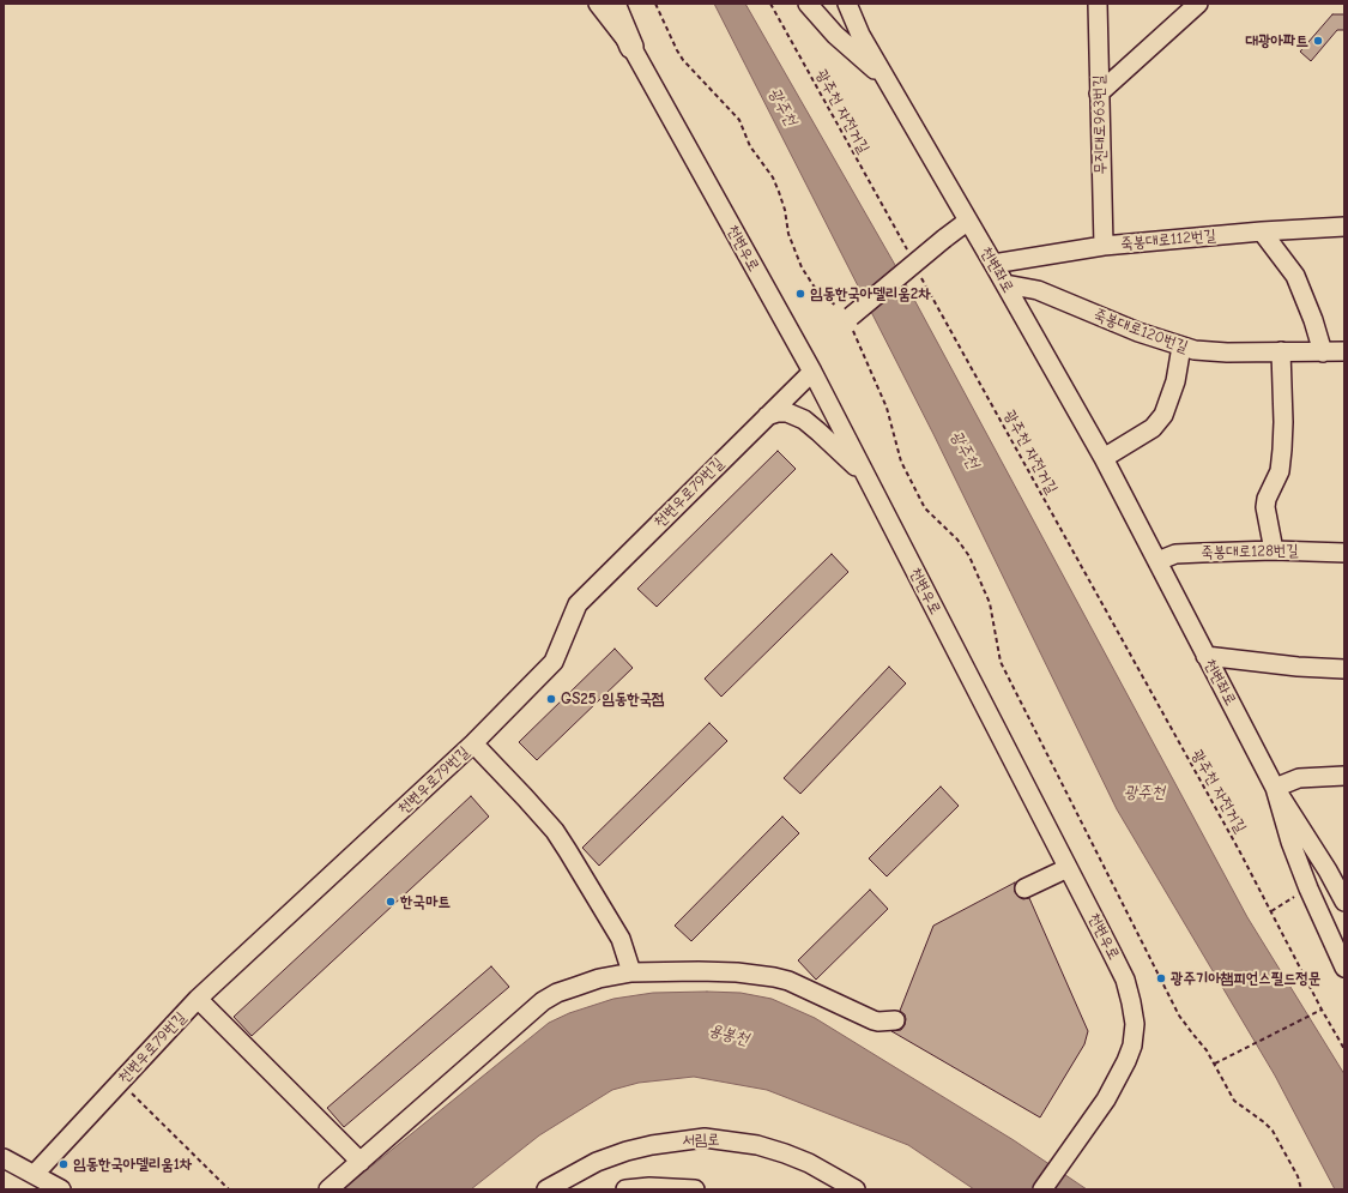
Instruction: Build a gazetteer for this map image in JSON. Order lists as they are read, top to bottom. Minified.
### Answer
{"streets":{"street":["무진대로963번길","죽봉대로112번길","천변우로","천변좌로","죽봉대로120번길","천변우로79번길","죽봉대로128번길","서림로"],"path":["광주천 자전거길"]},"crossings":[["무진대로963번길","죽봉대로112번길"],["죽봉대로112번길","천변좌로"],["천변우로","천변우로79번길"],["천변좌로","죽봉대로120번길"],["천변좌로","죽봉대로128번길"]],"water":["광주천","용봉천"],"places":["대광아파트","임동한국아델리움2차","GS25 임동한국점","한국마트","광주기아챔피언스필드정문","임동한국아델리움1차"]}
